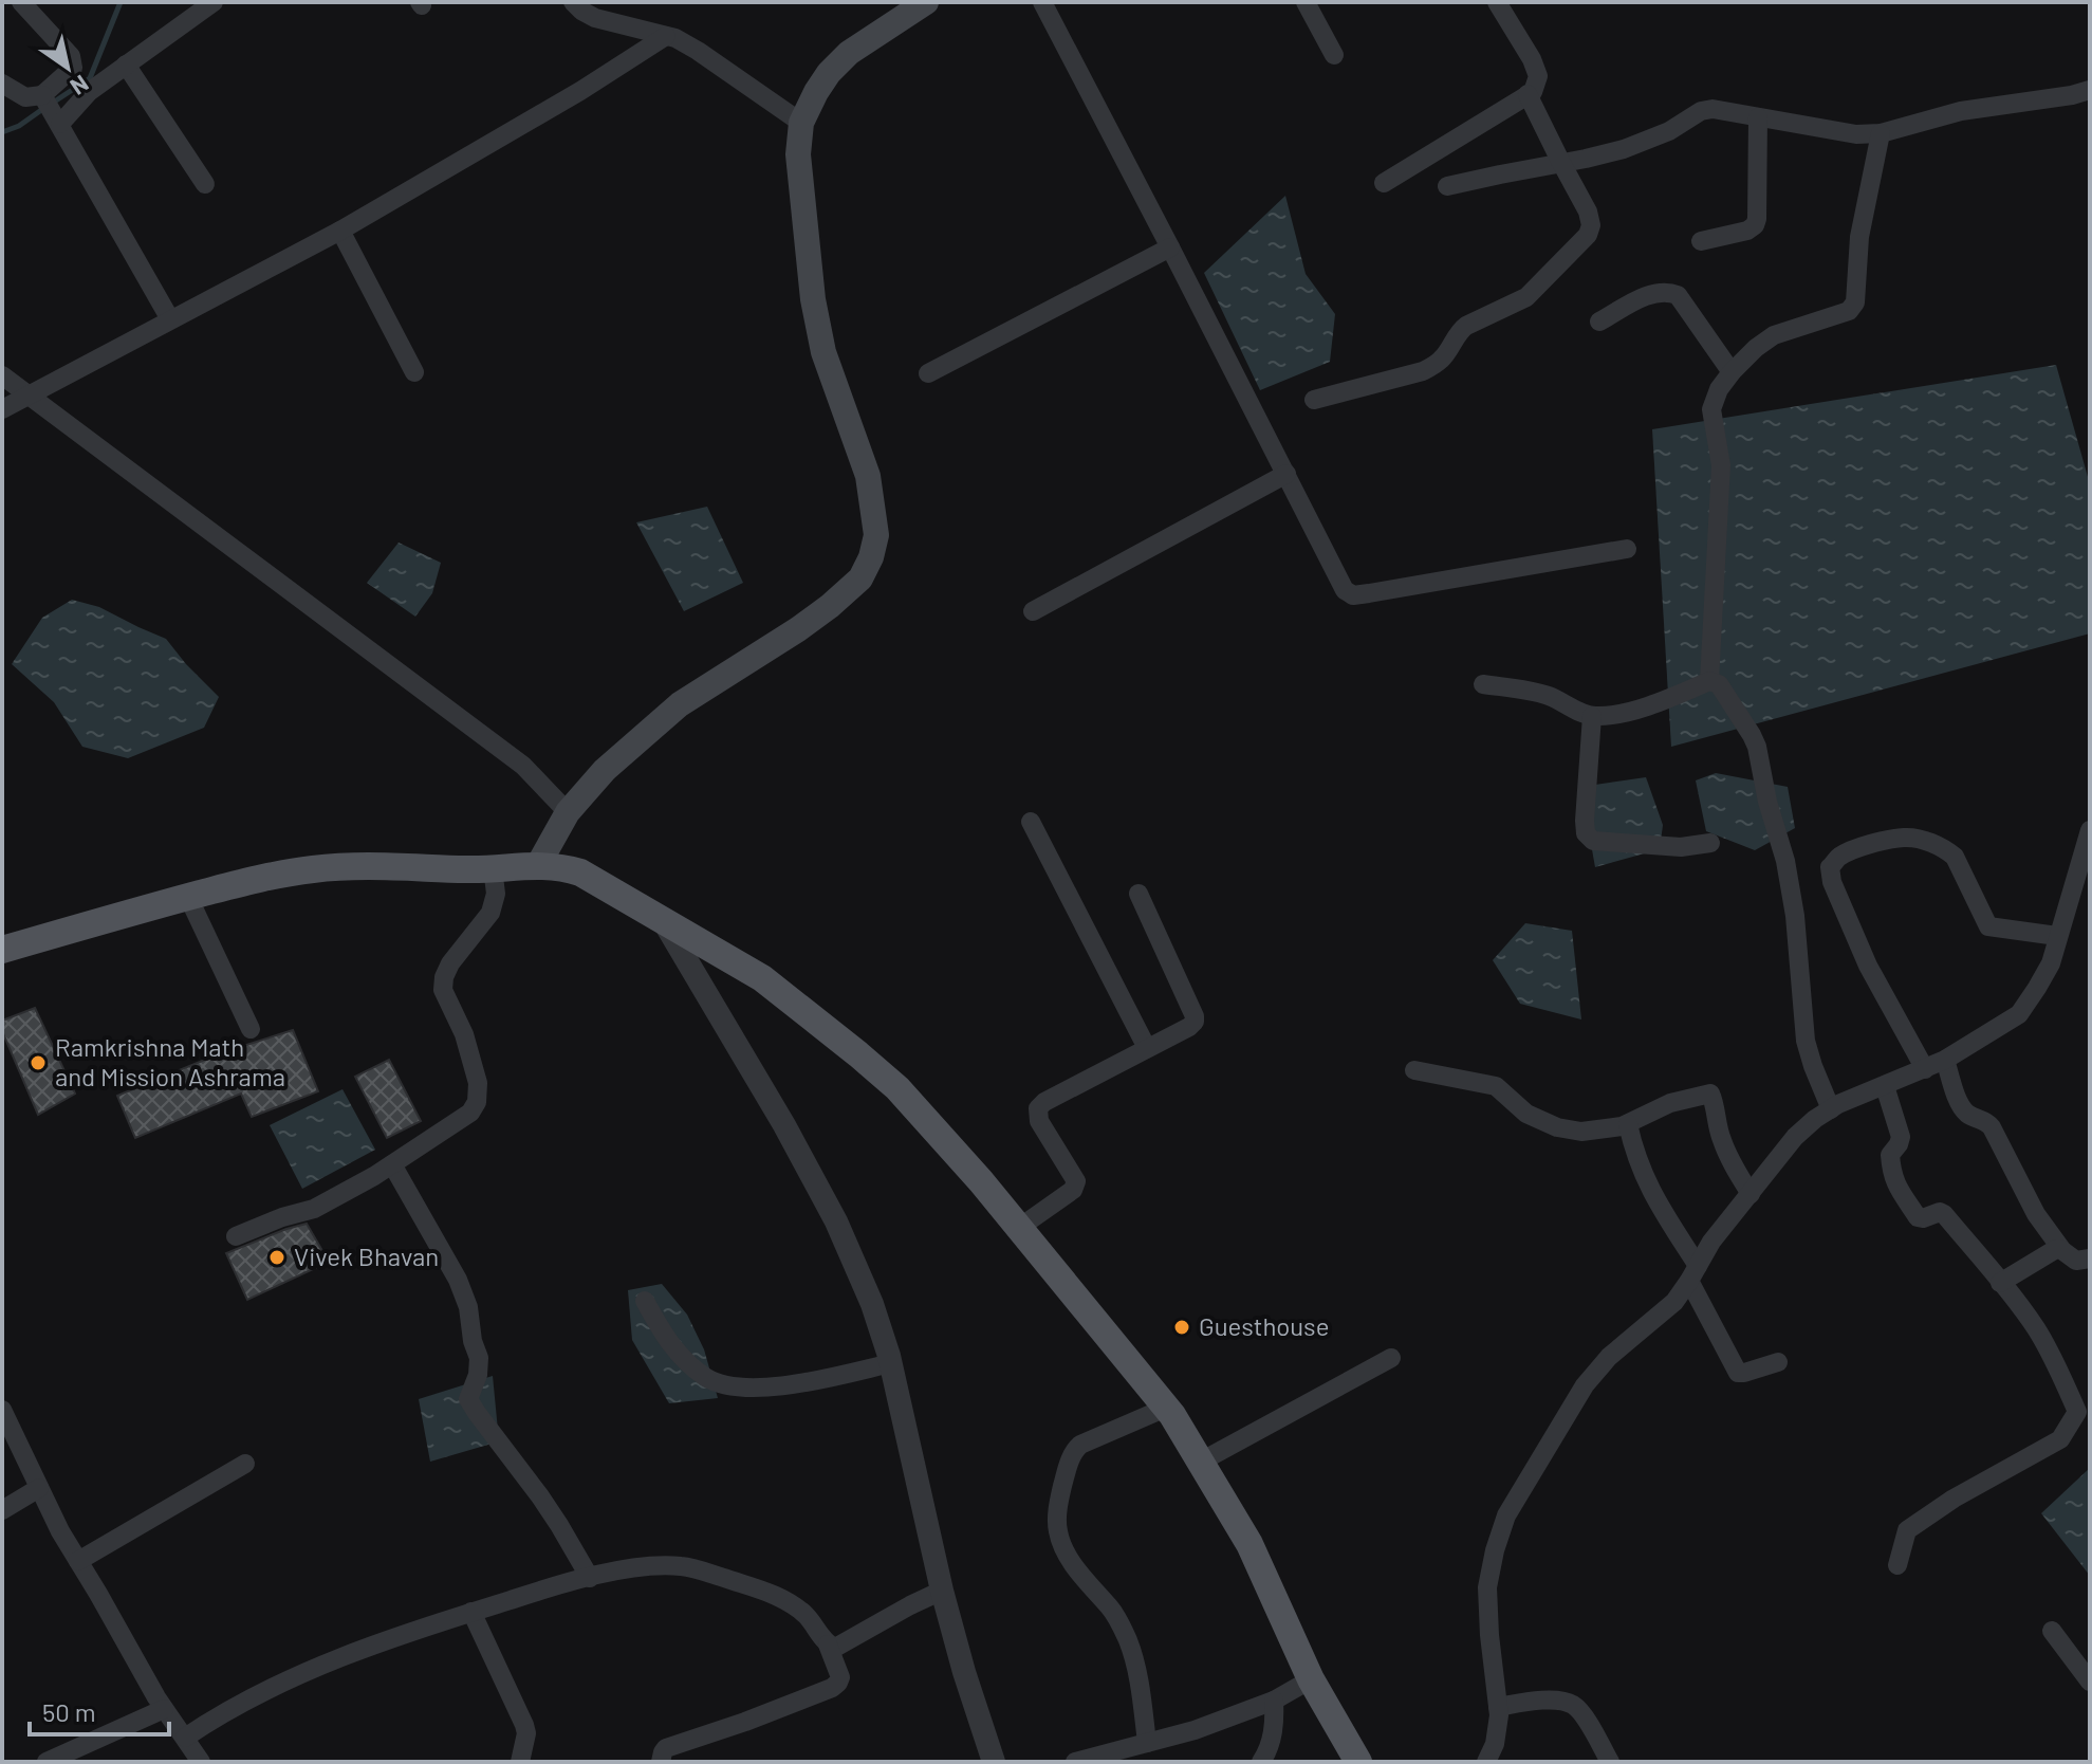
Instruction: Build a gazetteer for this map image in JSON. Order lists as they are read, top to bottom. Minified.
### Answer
{"places":["Ramkrishna Math and Mission Ashrama","Vivek Bhavan","Guesthouse"],"scale_bar":"50 m","north":"bottom right"}
